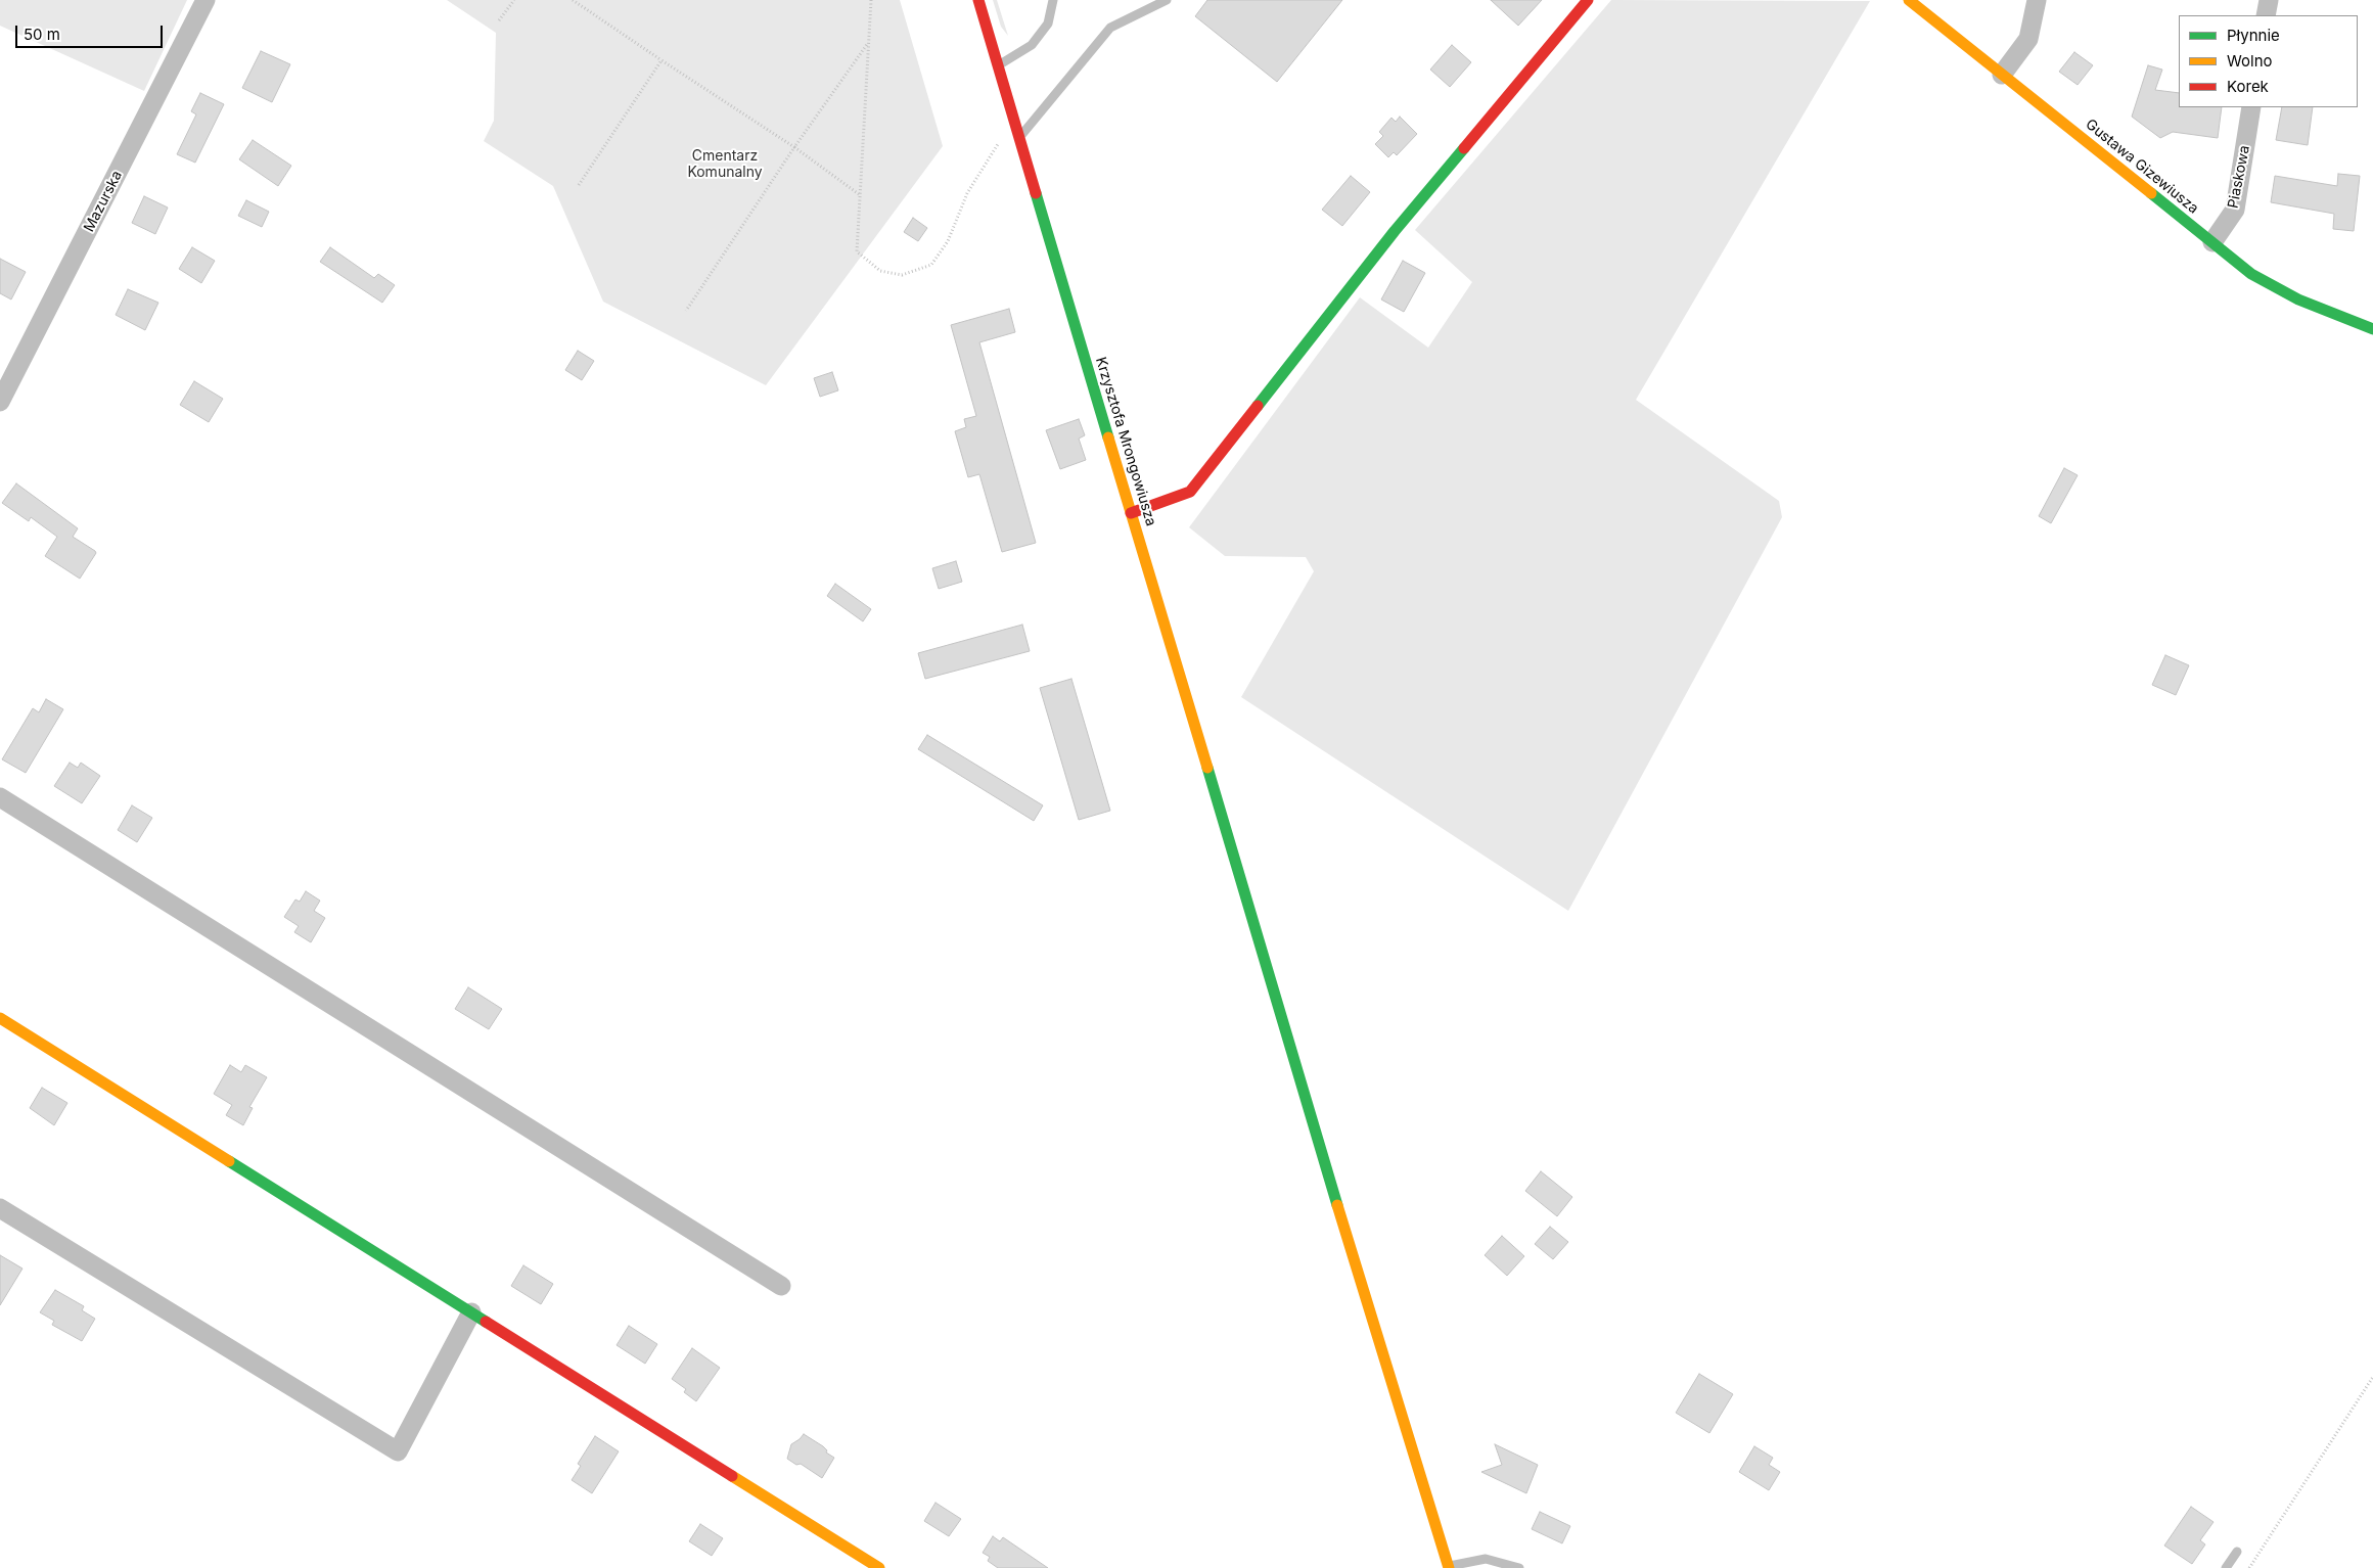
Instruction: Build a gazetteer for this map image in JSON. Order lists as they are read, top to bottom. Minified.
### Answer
{"streets":{"main road":["Gustawa Gizewiusza","Krzysztofa Mrongowiusza"],"street":["Piaskowa","Mazurska"]},"crossings":[["Gustawa Gizewiusza","Piaskowa"]],"parks":["Cmentarz Komunalny"],"legend":["Płynnie","Wolno","Korek"],"scale_bar":"50 m"}
